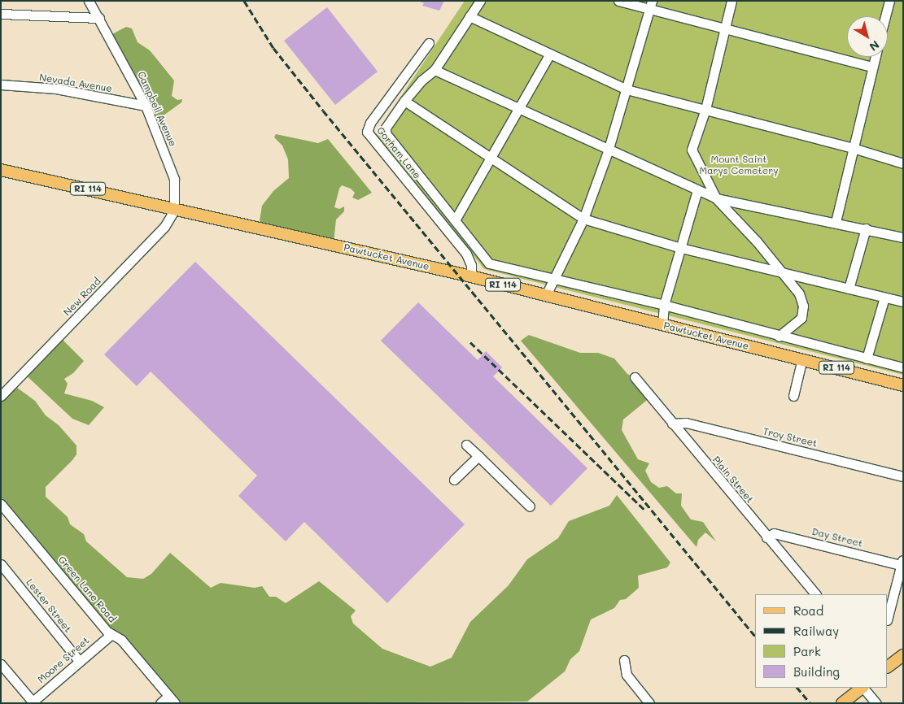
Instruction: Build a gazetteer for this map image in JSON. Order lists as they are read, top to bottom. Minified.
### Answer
{"streets":{"main road":["RI 114","Pawtucket Avenue"],"street":["Nevada Avenue","Campbell Avenue","Gorham Lane","New Road","Troy Street","Plain Street","Day Street","Green Lane Road","Lester Street","Moore Street"]},"crossings":[["Nevada Avenue","Campbell Avenue"],["Campbell Avenue","Pawtucket Avenue"],["Campbell Avenue","New Road"],["Gorham Lane","Pawtucket Avenue"],["RI 114","Pawtucket Avenue"],["Pawtucket Avenue","New Road"],["Troy Street","Plain Street"],["Plain Street","Day Street"],["Green Lane Road","Moore Street"],["Lester Street","Moore Street"]],"parks":["Mount Saint Marys Cemetery"],"legend":["Road","Railway","Park","Building"],"north":"bottom right"}
